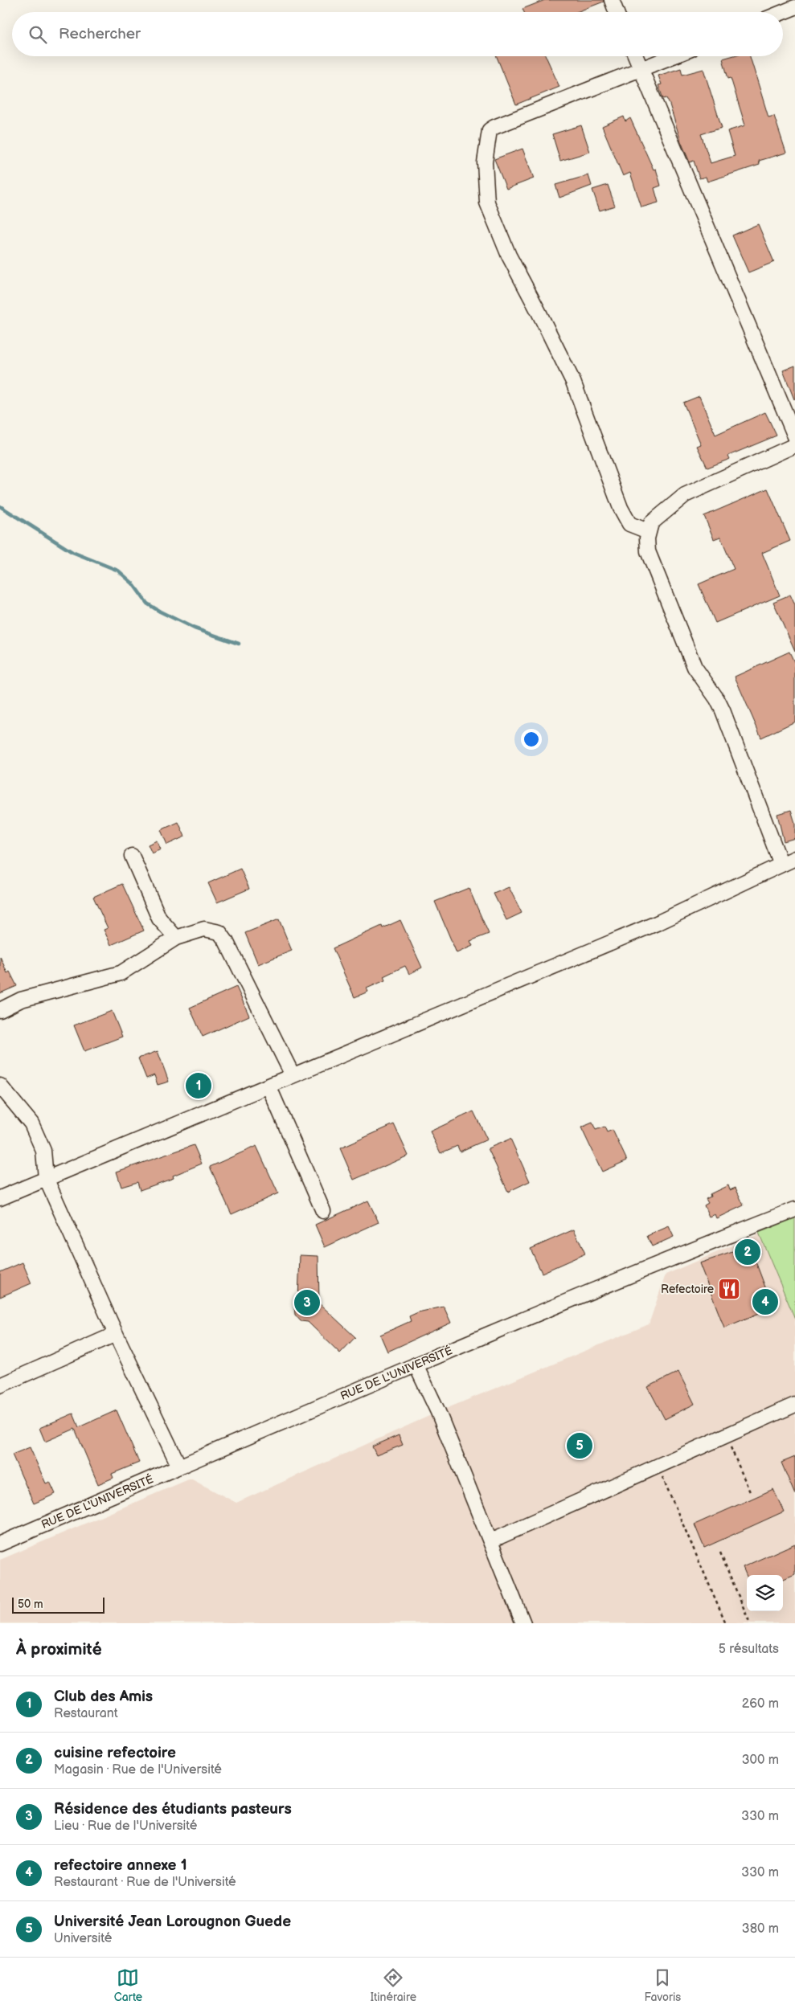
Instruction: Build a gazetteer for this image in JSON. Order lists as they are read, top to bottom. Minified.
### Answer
{"streets":{"street":["RUE DE L'UNIVERSITÉ"]},"places":{"restaurant":["Refectoire"]},"scale_bar":"50 m","page":{"search":"Rechercher","pins":["1","2","4","3","5"],"scale":"50 m","heading":["À proximité","5 résultats"],"list":[{"mark":"1","name":"Club des Amis","note":"Restaurant","value":"260 m"},{"mark":"2","name":"cuisine refectoire","note":"Magasin · Rue de l'Université","value":"300 m"},{"mark":"3","name":"Résidence des étudiants pasteurs","note":"Lieu · Rue de l'Université","value":"330 m"},{"mark":"4","name":"refectoire annexe 1","note":"Restaurant · Rue de l'Université","value":"330 m"},{"mark":"5","name":"Université Jean Lorougnon Guede","note":"Université","value":"380 m"}],"nav":["Carte","Itinéraire","Favoris"]}}
